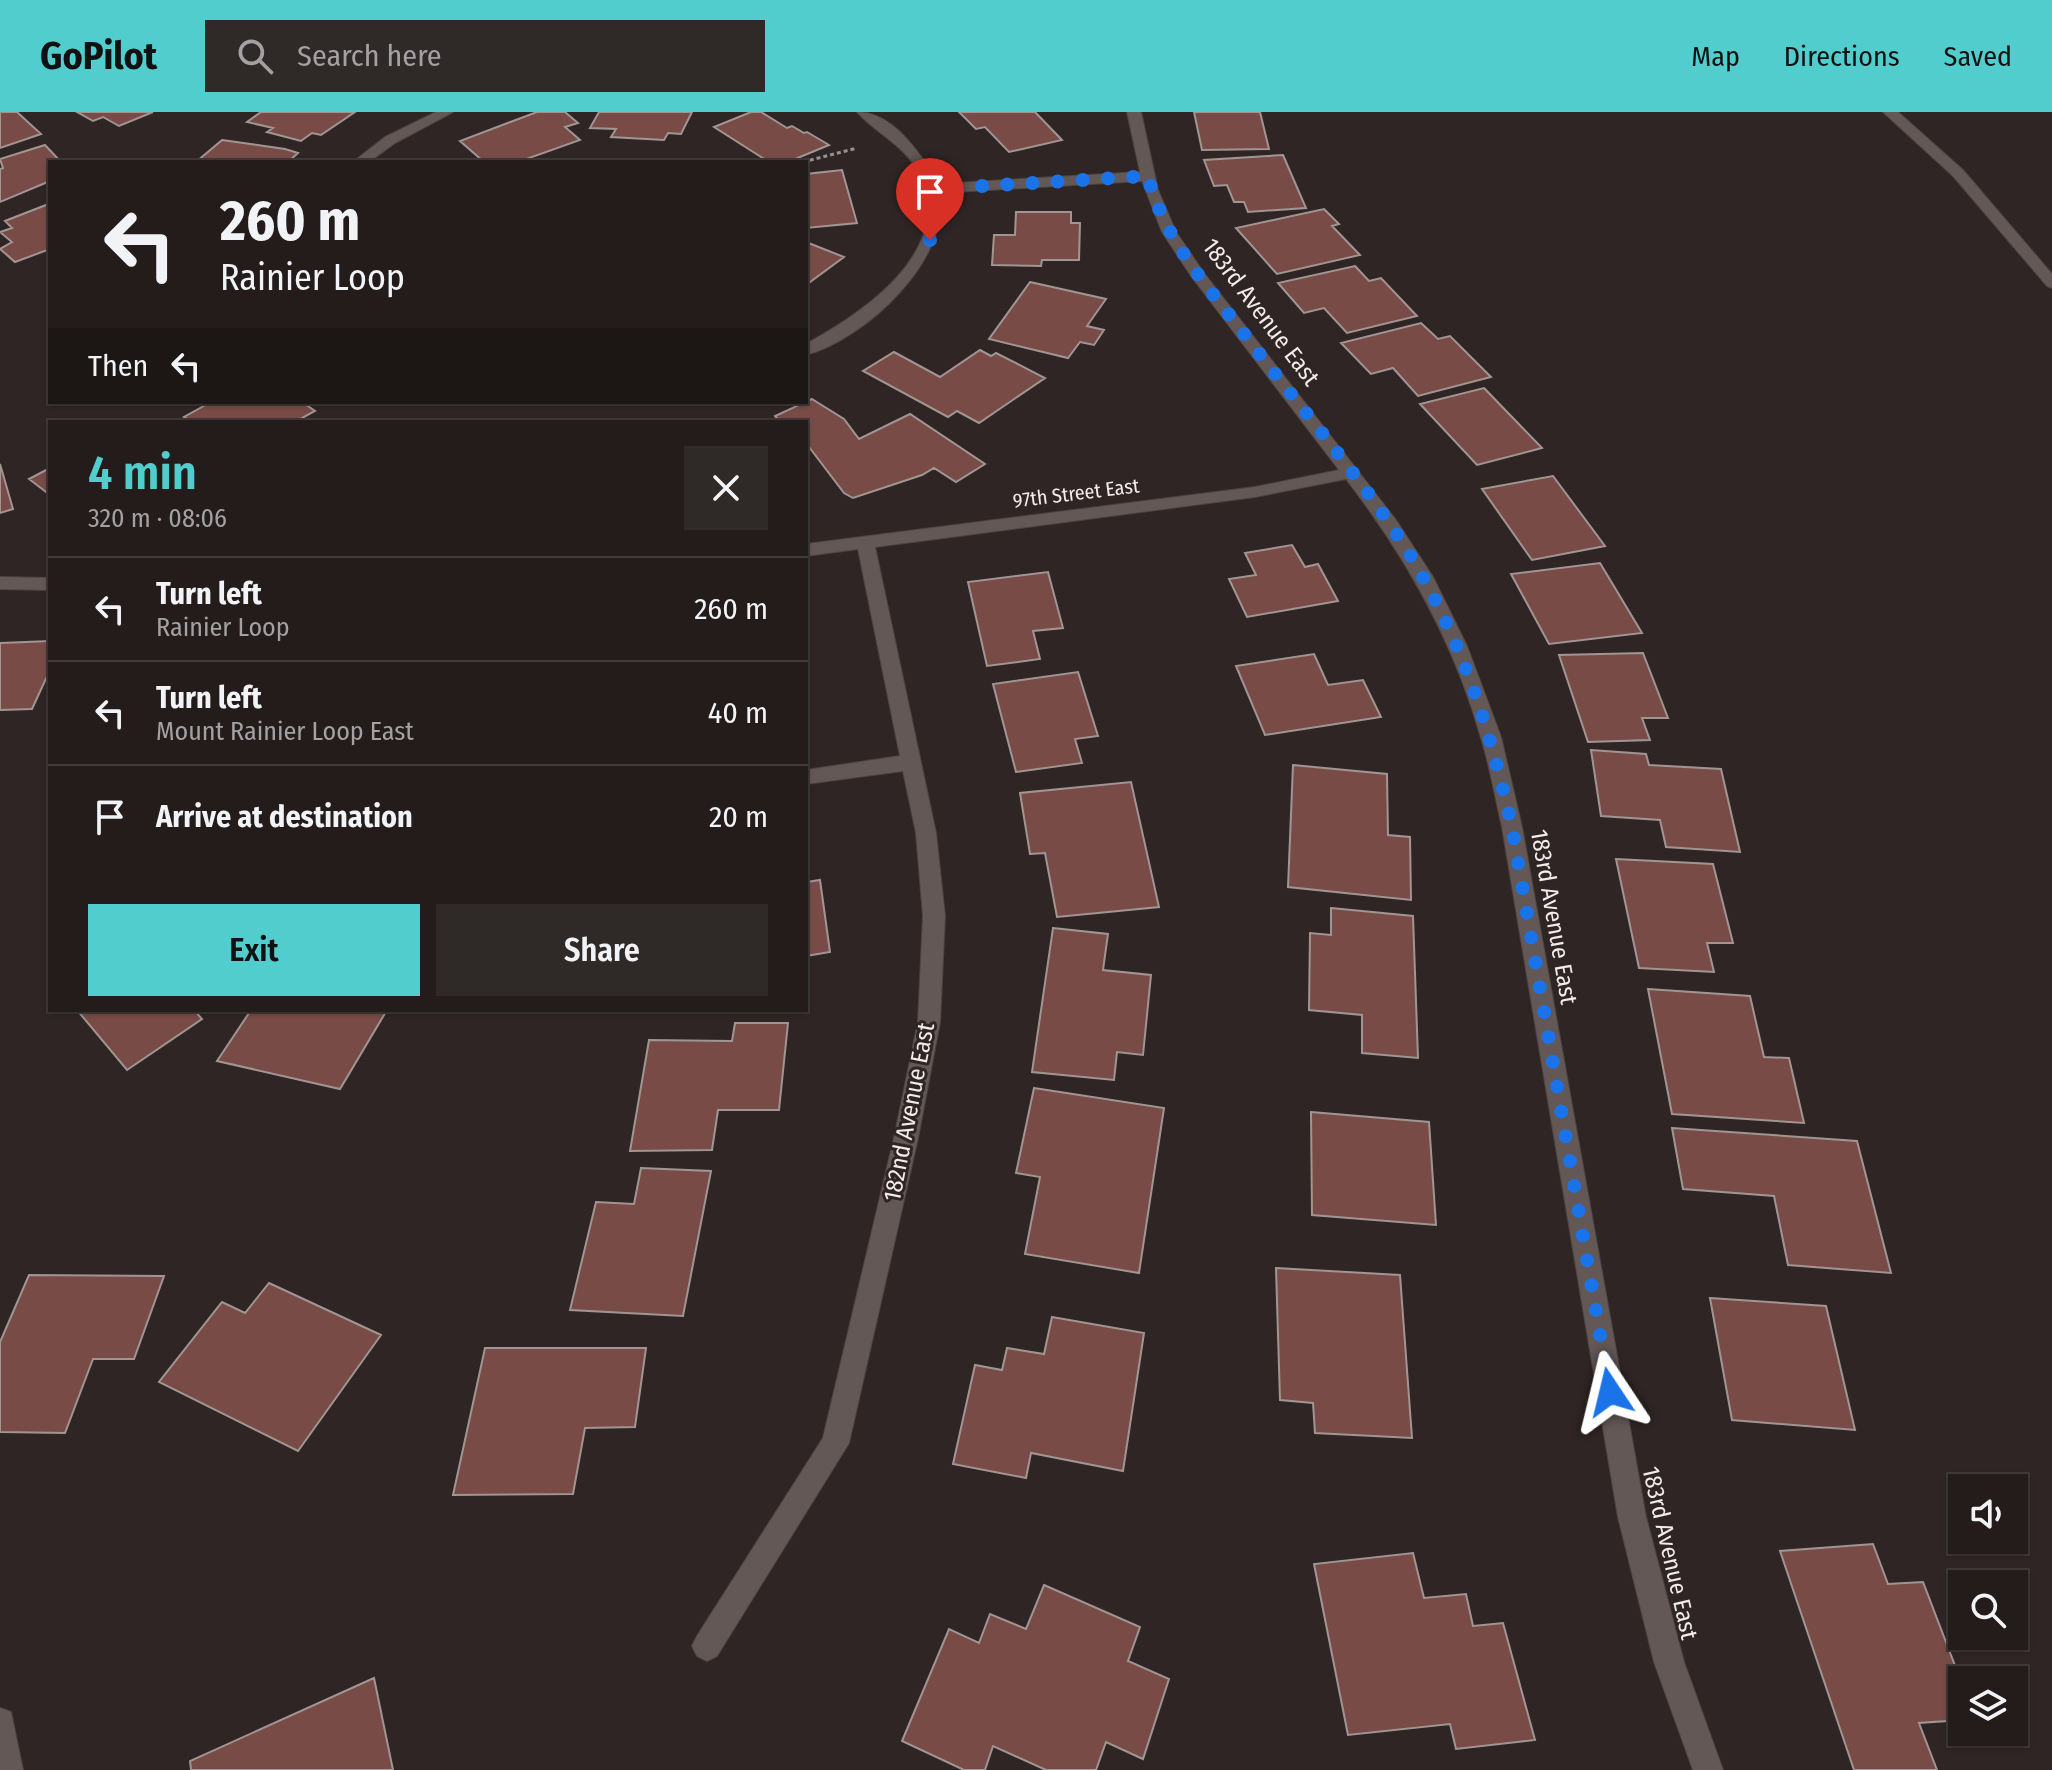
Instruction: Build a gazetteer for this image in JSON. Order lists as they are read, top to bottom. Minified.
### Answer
{"streets":{"street":["183rd Avenue East","97th Street East","182nd Avenue East"]},"crossings":[["183rd Avenue East","97th Street East"],["97th Street East","182nd Avenue East"]],"page":{"header":"GoPilot","search":"Search here","nav":["Map","Directions","Saved"],"turn":["260 m","Rainier Loop"],"then":"Then","heading":["4 min","320 m · 08:06"],"list":[{"name":"Turn left","note":"Rainier Loop","value":"260 m"},{"name":"Turn left","note":"Mount Rainier Loop East","value":"40 m"},{"name":"Arrive at destination","value":"20 m"}],"buttons":["Exit","Share"]}}
